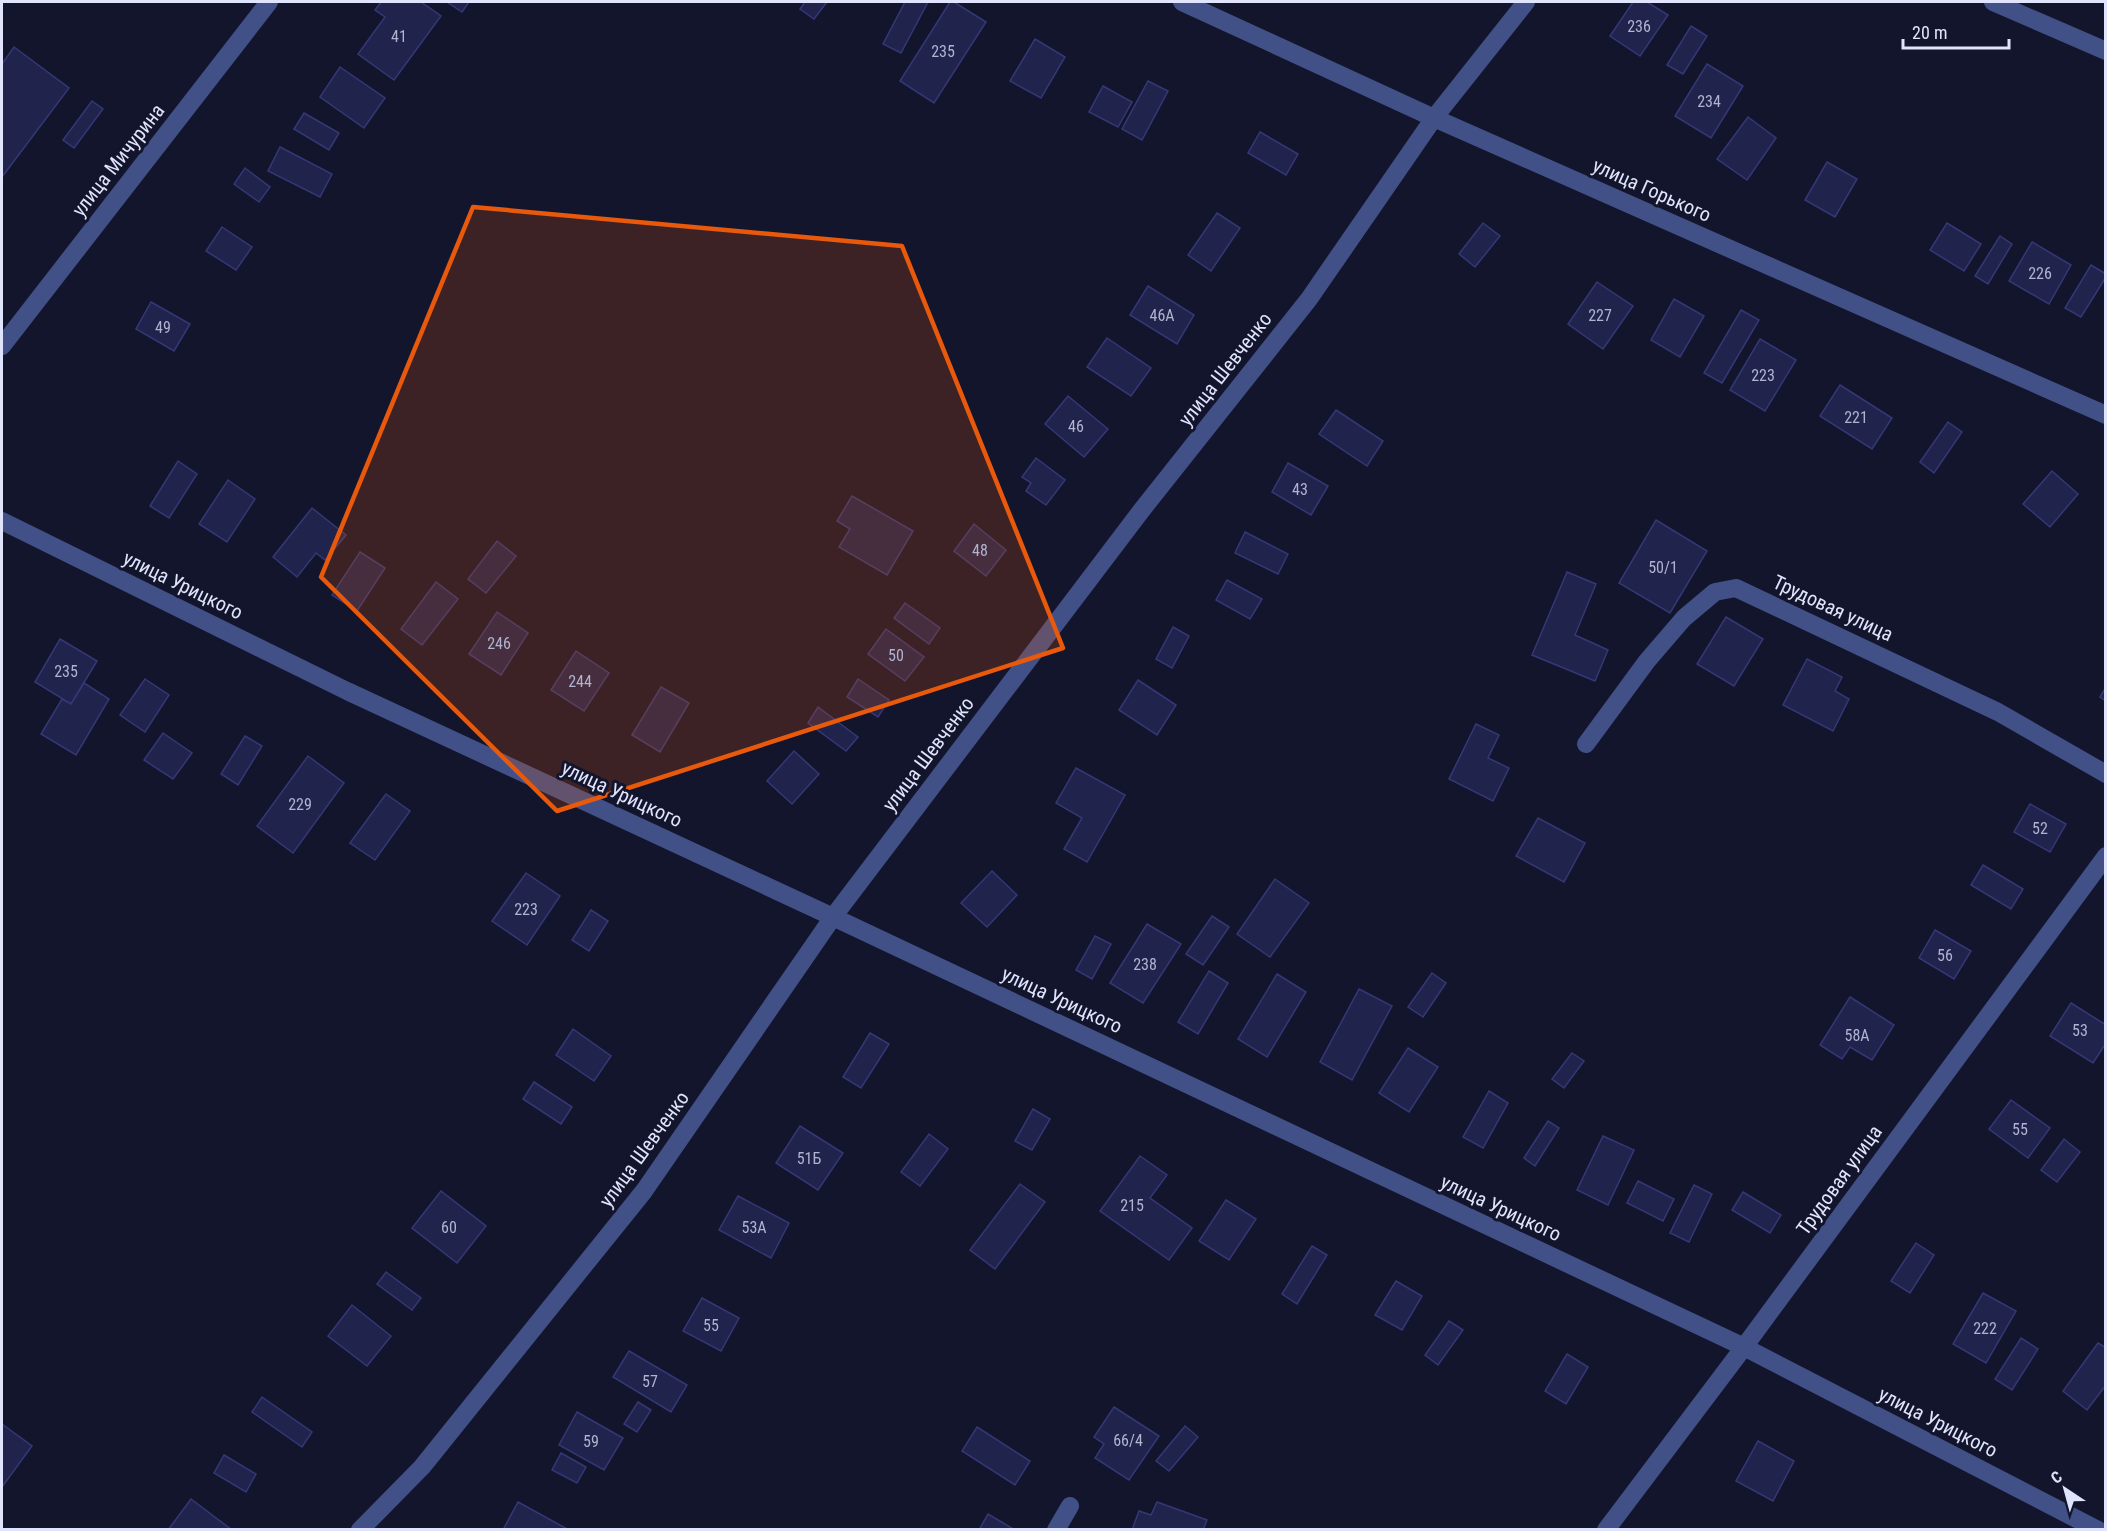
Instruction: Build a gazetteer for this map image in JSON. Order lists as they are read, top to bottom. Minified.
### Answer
{"streets":{"street":["улица Мичурина","улица Горького","улица Шевченко","улица Урицкого","Трудовая улица"]},"crossings":[["улица Горького","улица Шевченко"],["улица Шевченко","улица Урицкого"],["улица Урицкого","Трудовая улица"]],"house_numbers":["236","41","235","234","226","46А","227","49","223","221","46","43","48","50/1","246","50","235","244","229","52","223","56","238","53","58А","55","51Б","215","60","53А","55","222","57","66/4","59"],"scale_bar":"20 m","north":"top left"}
